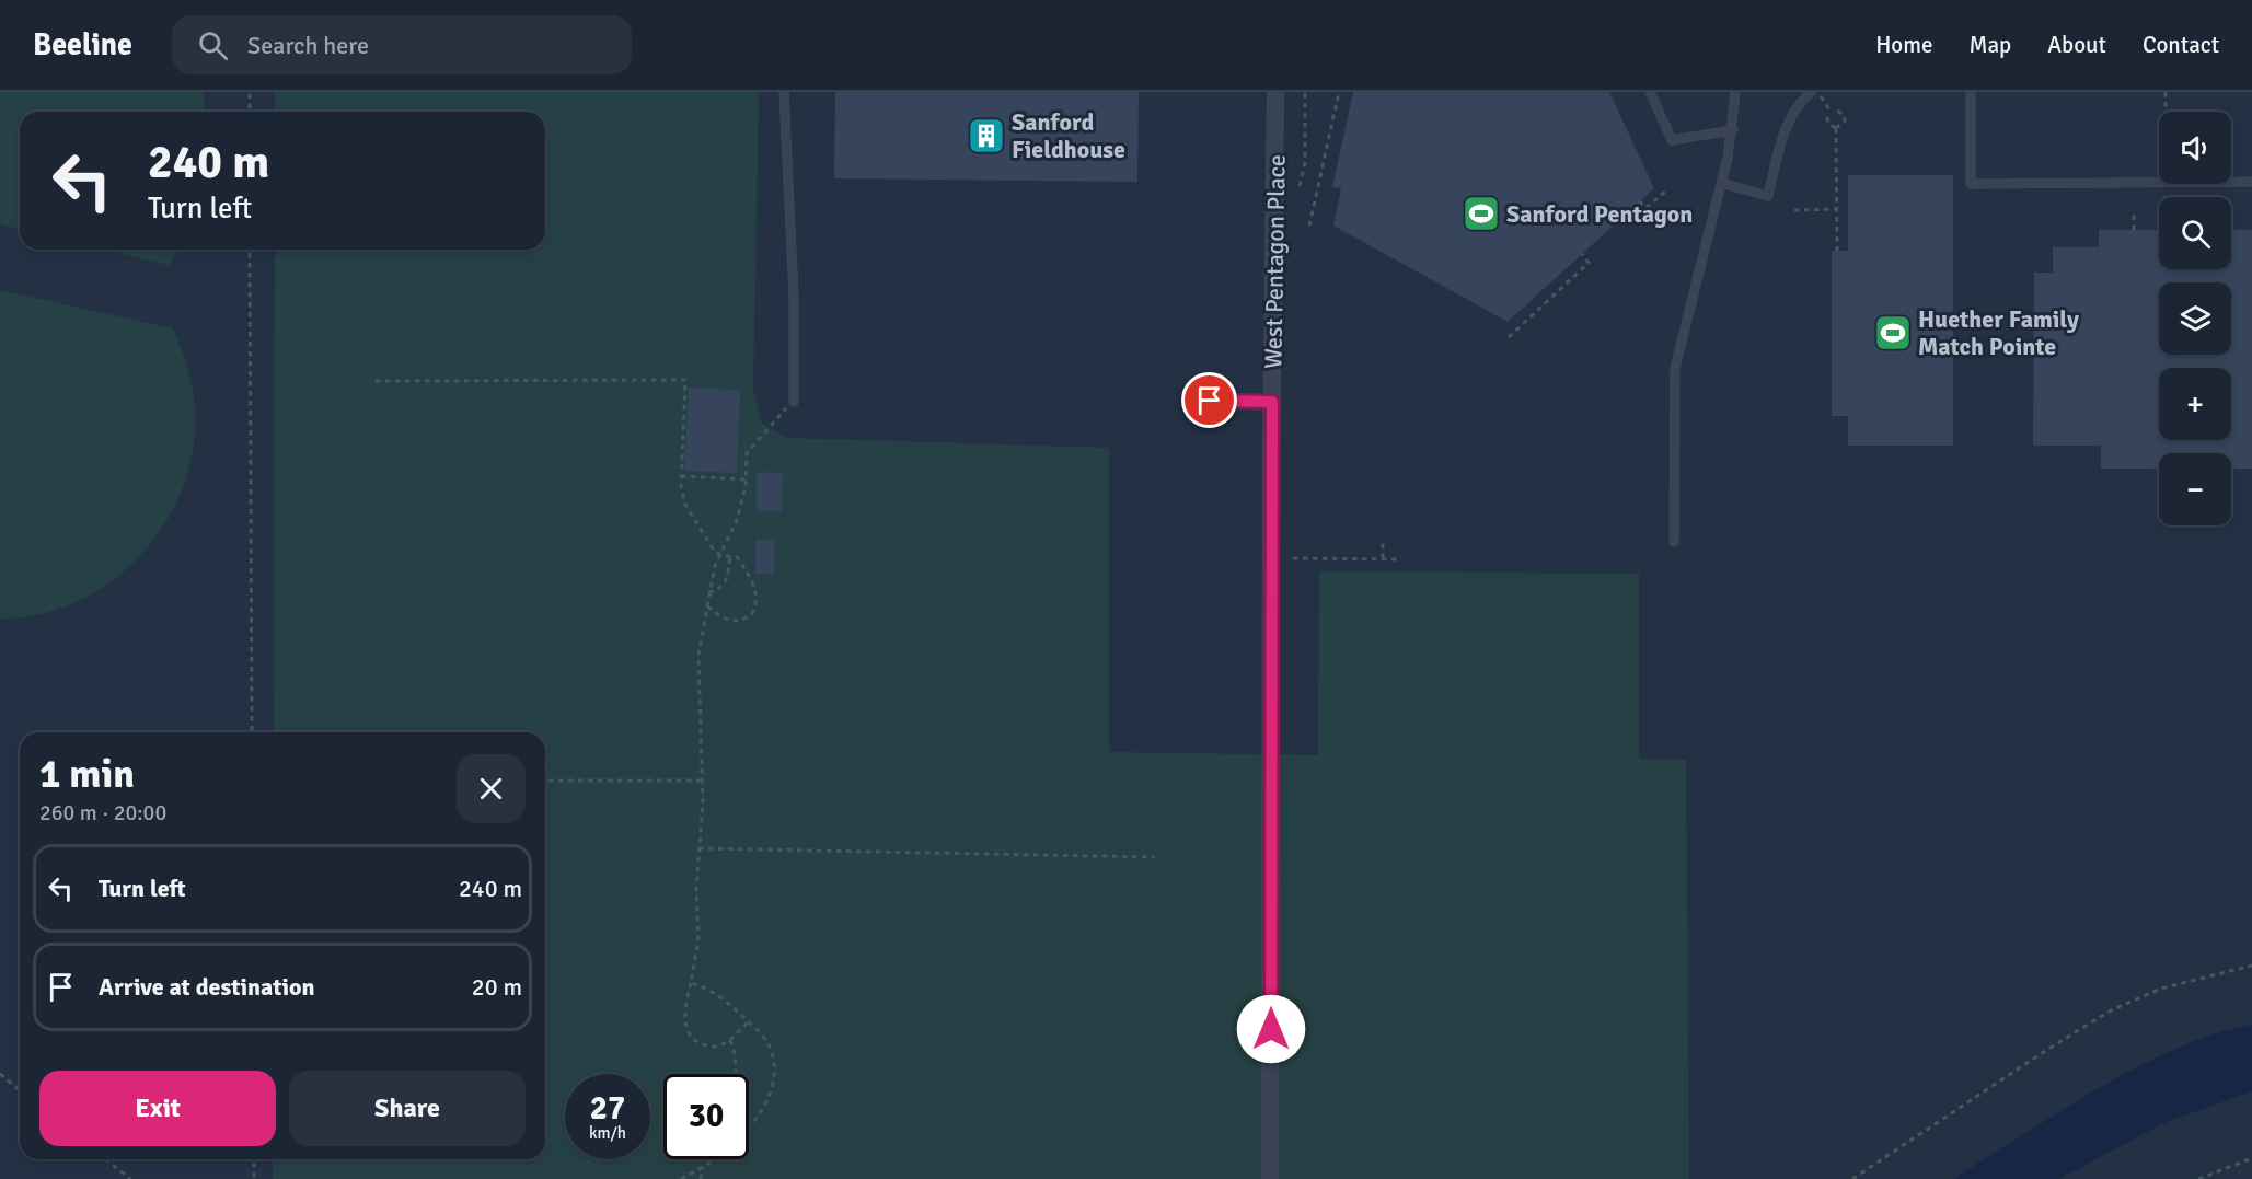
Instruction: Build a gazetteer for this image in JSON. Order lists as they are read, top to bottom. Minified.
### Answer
{"streets":{"street":["West Pentagon Place"]},"places":{"building":["Sanford Fieldhouse"],"sports":["Sanford Pentagon","Huether Family Match Pointe"]},"page":{"header":"Beeline","search":"Search here","nav":["Home","Map","About","Contact"],"map_buttons":["+","−"],"turn":["240 m","Turn left"],"heading":["1 min","260 m · 20:00"],"list":[{"name":"Turn left","value":"240 m"},{"name":"Arrive at destination","value":"20 m"}],"buttons":["Exit","Share"],"speed":"27 km/h","limit":"30"}}
